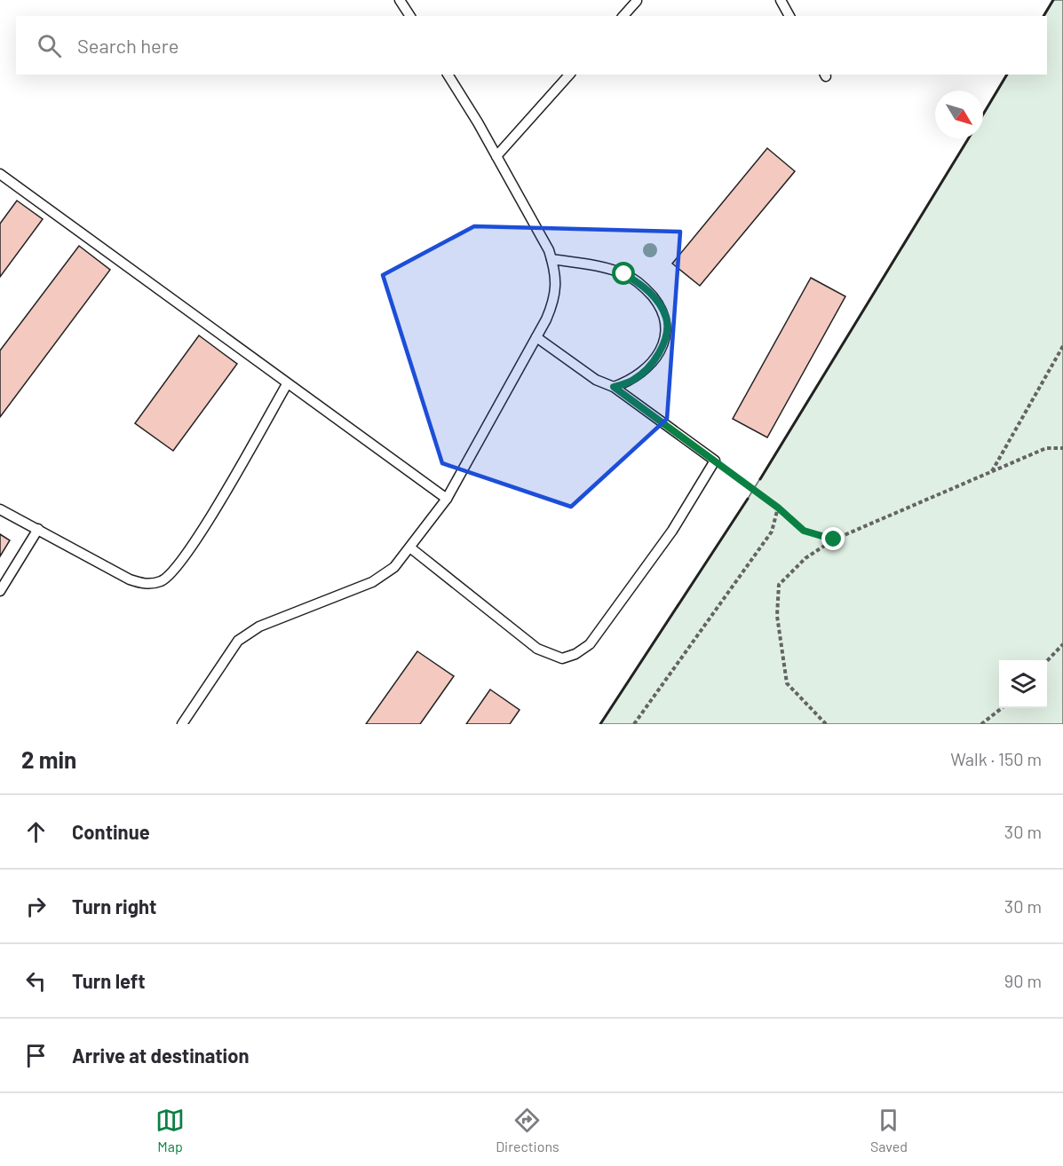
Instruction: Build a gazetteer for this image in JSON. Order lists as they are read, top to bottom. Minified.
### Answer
{"north":"bottom right","page":{"search":"Search here","heading":["2 min","Walk · 150 m"],"list":[["Continue","30 m"],["Turn right","30 m"],["Turn left","90 m"],"Arrive at destination"],"nav":["Map","Directions","Saved"]}}
